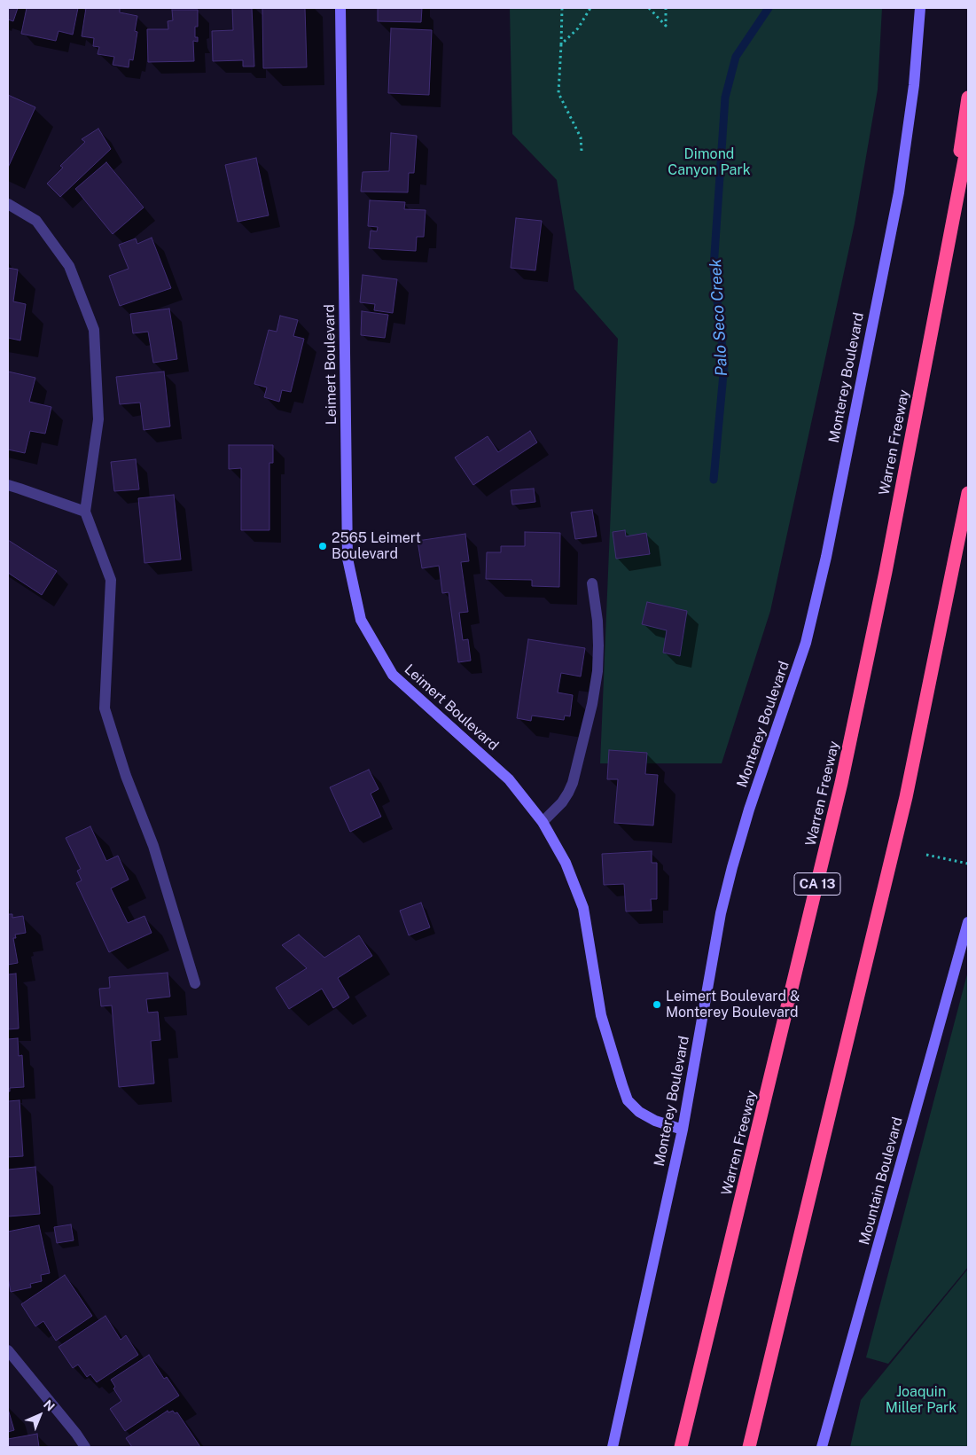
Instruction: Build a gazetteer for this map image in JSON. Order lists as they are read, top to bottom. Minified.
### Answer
{"streets":{"highway":["Warren Freeway","CA 13"],"street":["Leimert Boulevard","Monterey Boulevard","Mountain Boulevard"]},"crossings":[["Leimert Boulevard","Monterey Boulevard"]],"water":["Palo Seco Creek"],"parks":["Dimond Canyon Park","Joaquin Miller Park"],"places":["2565 Leimert Boulevard","Leimert Boulevard & Monterey Boulevard"],"north":"top right"}
